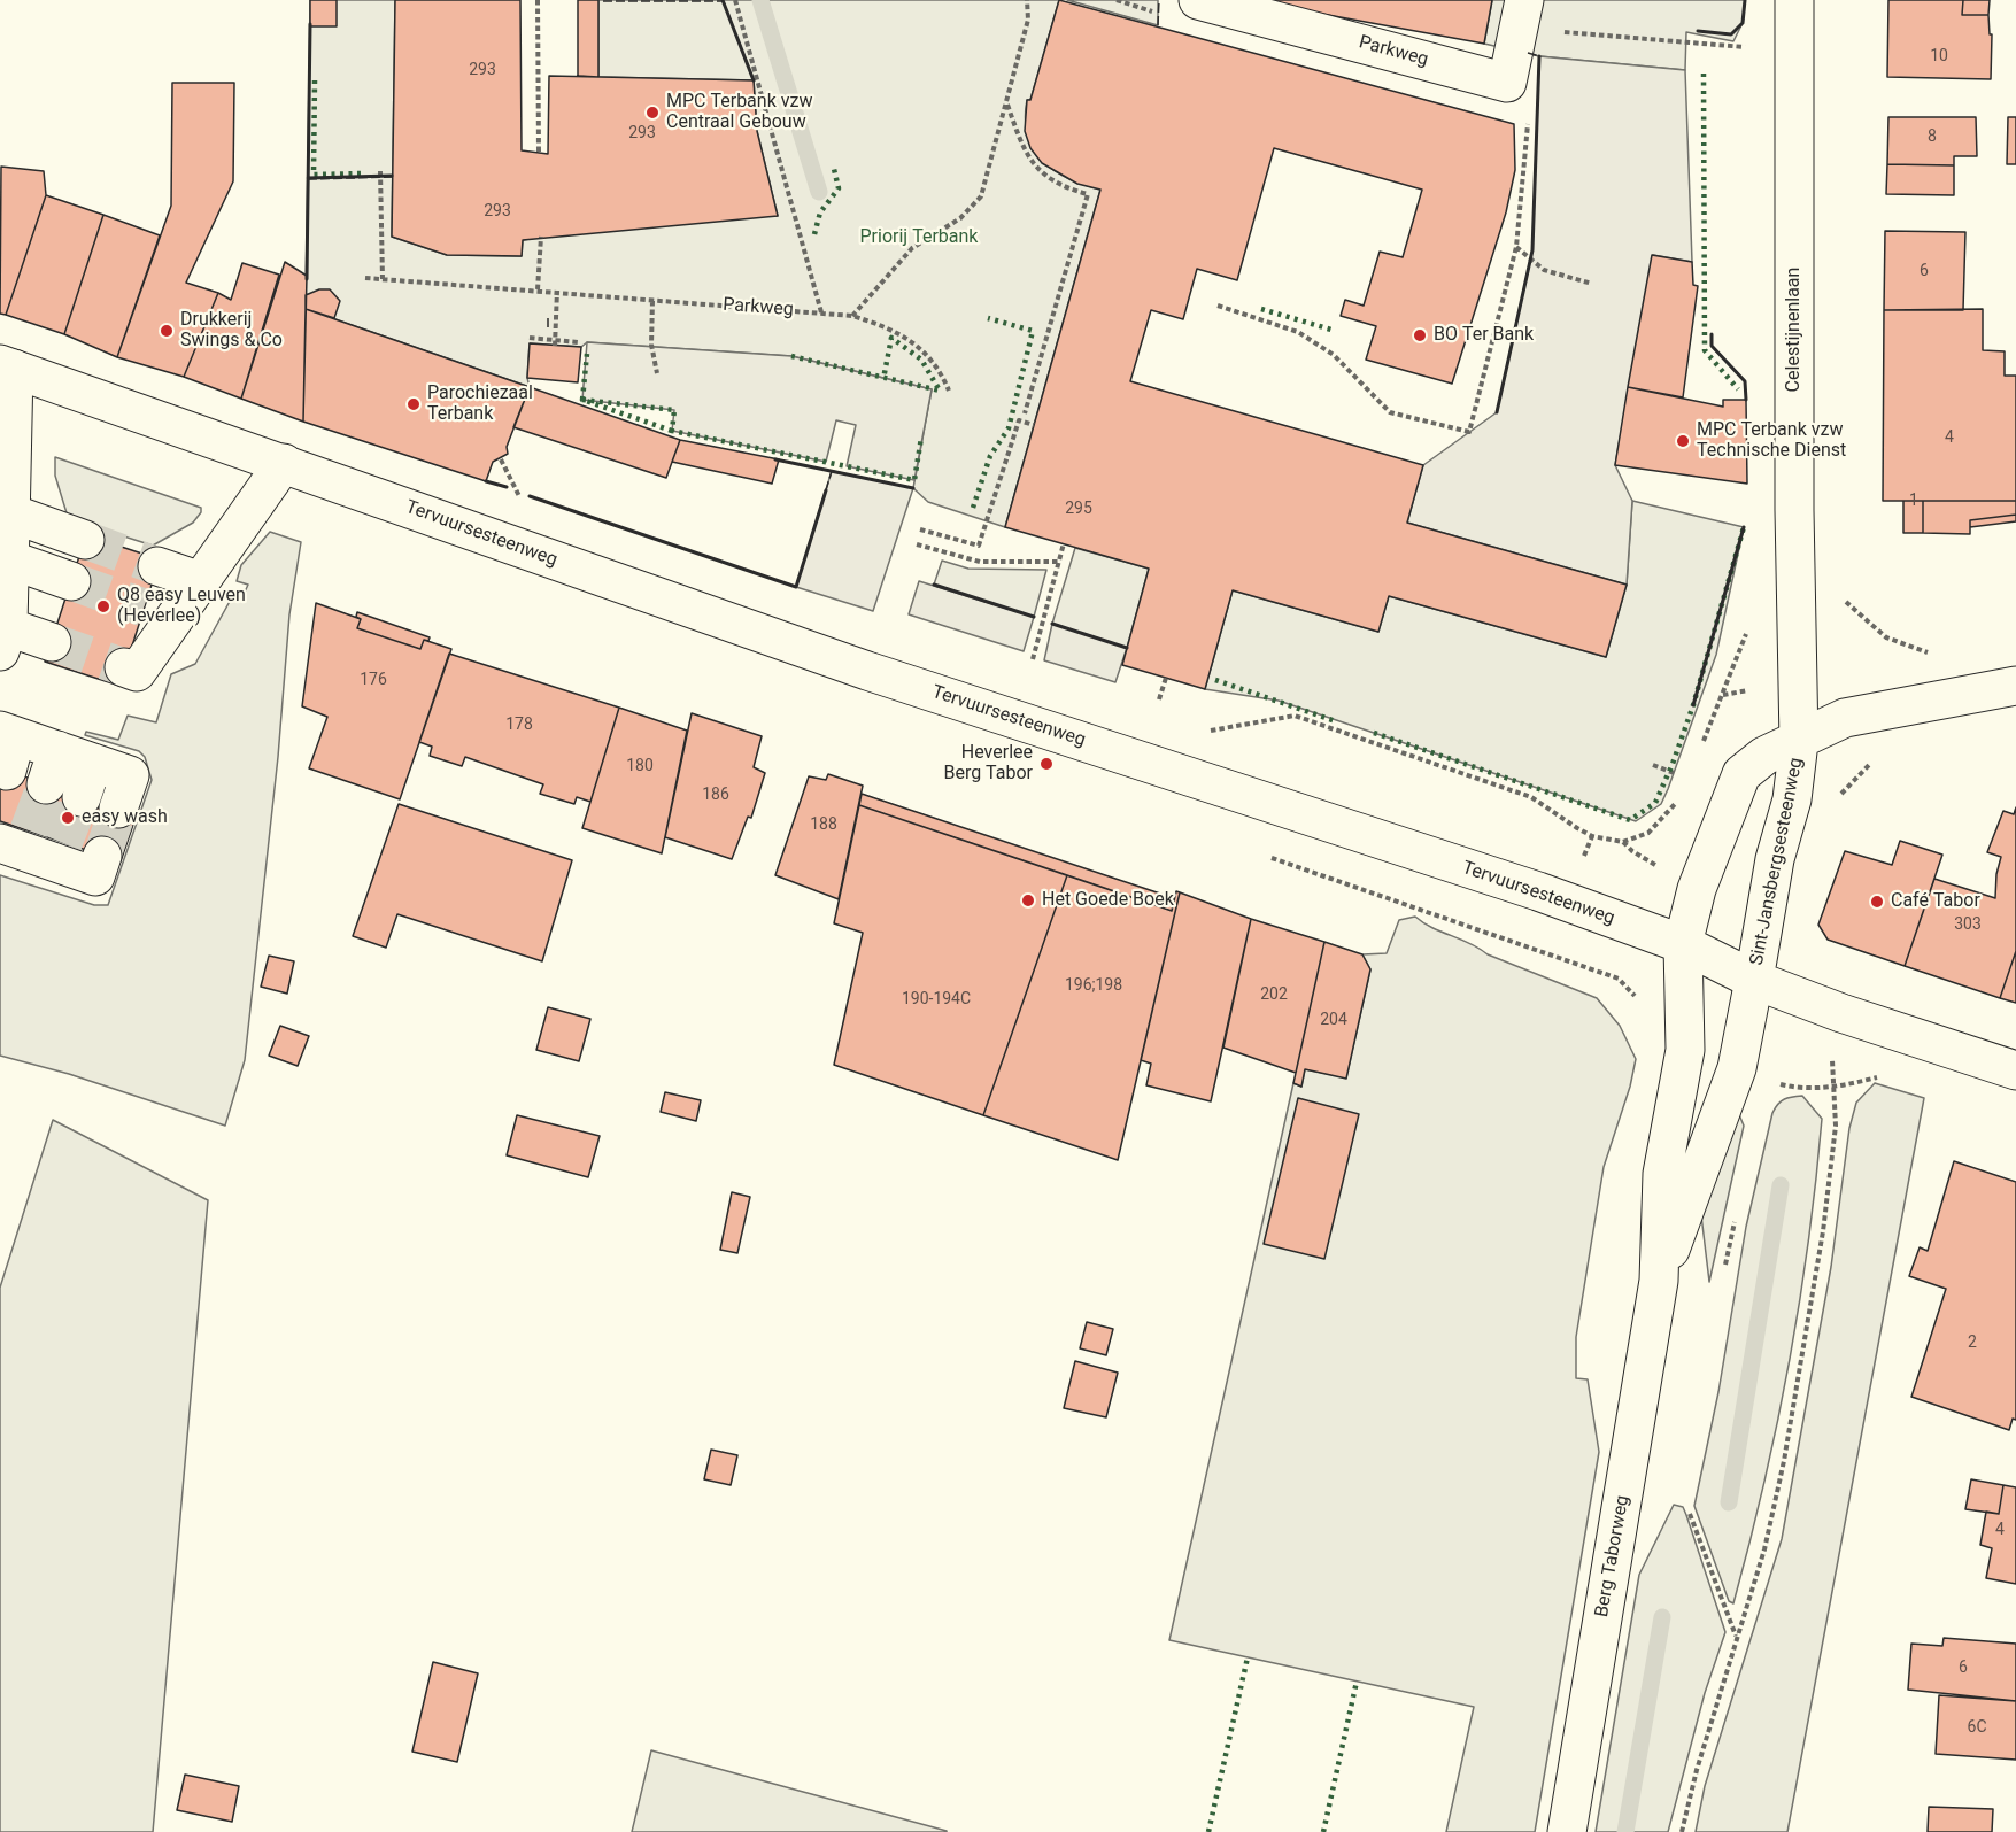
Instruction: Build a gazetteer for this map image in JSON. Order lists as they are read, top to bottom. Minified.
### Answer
{"streets":{"main road":["Parkweg","Celestijnenlaan","Tervuursesteenweg","Sint-Jansbergsesteenweg","Berg Taborweg"]},"crossings":[["Celestijnenlaan","Sint-Jansbergsesteenweg"],["Tervuursesteenweg","Sint-Jansbergsesteenweg"],["Tervuursesteenweg","Berg Taborweg"],["Sint-Jansbergsesteenweg","Berg Taborweg"]],"parks":["Priorij Terbank"],"places":["MPC Terbank vzw Centraal Gebouw","Drukkerij Swings & Co","BO Ter Bank","Parochiezaal Terbank","MPC Terbank vzw Technische Dienst","Q8 easy Leuven (Heverlee)","Heverlee Berg Tabor","easy wash","Het Goede Boek","Café Tabor"],"house_numbers":["10","293","293","8","293","6","4","1","295","176","178","180","186","188","303","196;198","202","190-194C","204","2","4","6","6C"]}
